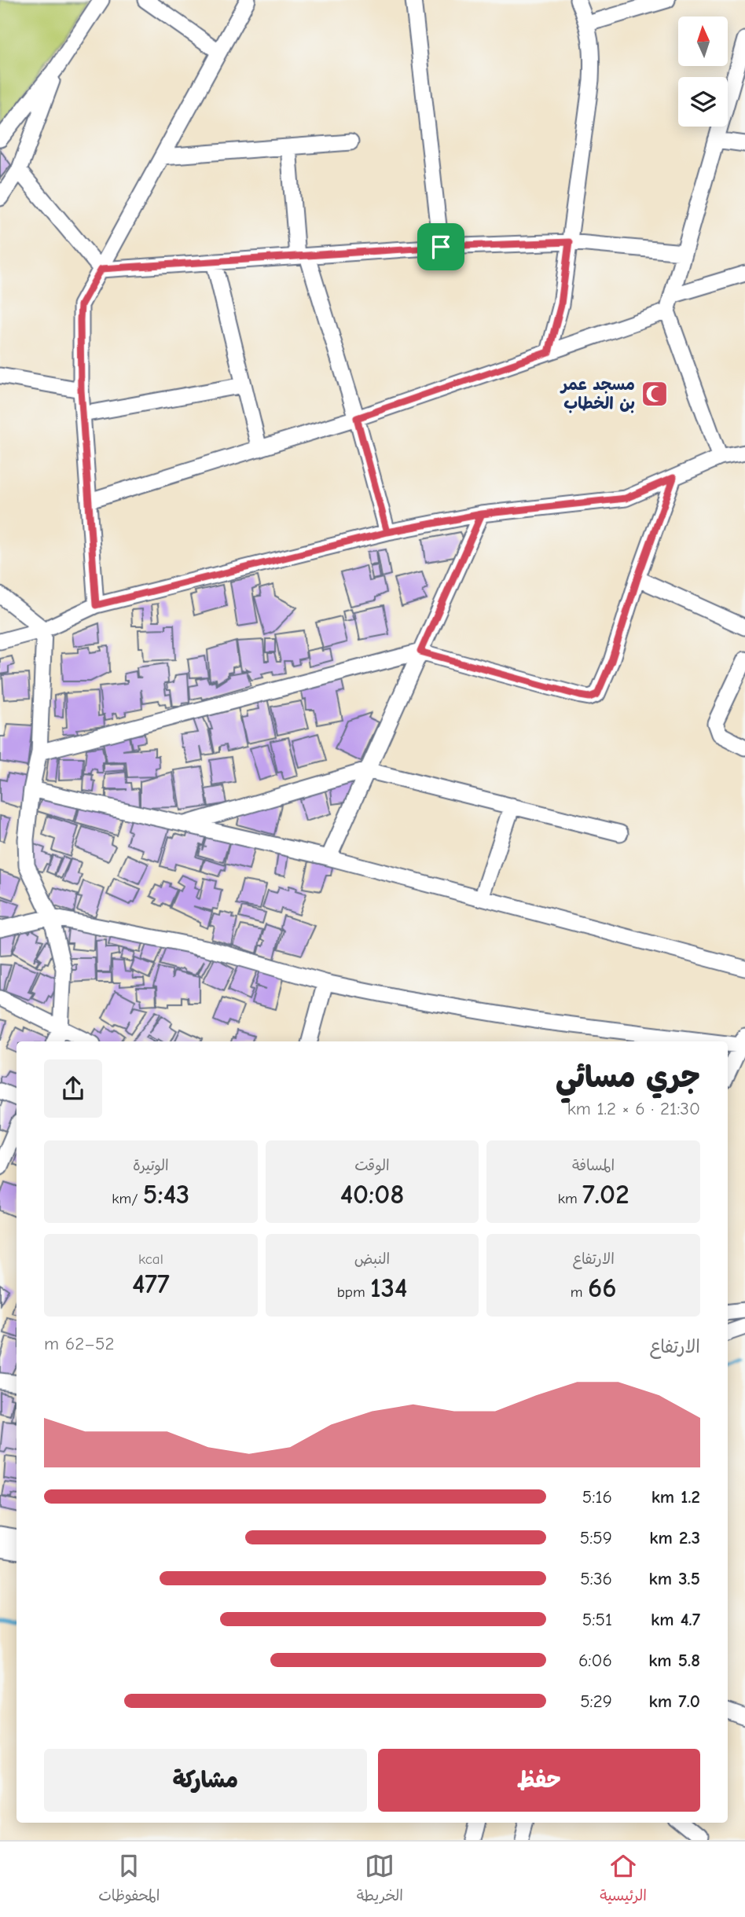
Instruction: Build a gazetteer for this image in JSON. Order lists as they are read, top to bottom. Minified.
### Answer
{"places":{"mosque":["مسجد عمر بن الخطاب"]},"north":"top","page":{"heading":["جري مسائي","21:30 · 6 × 1.2 km"],"stats":[["المسافة","7.02 km"],["الوقت","40:08"],["الوتيرة","5:43 /km"],["الارتفاع","66 m"],["النبض","134 bpm"],["kcal","477"]],"chart":["الارتفاع","52–62 m"],"list":[{"name":"1.2 km","note":"5:16"},{"name":"2.3 km","note":"5:59"},{"name":"3.5 km","note":"5:36"},{"name":"4.7 km","note":"5:51"},{"name":"5.8 km","note":"6:06"},{"name":"7.0 km","note":"5:29"}],"buttons":["حفظ","مشاركة"],"tabs":["الرئيسية","الخريطة","المحفوظات"]}}
